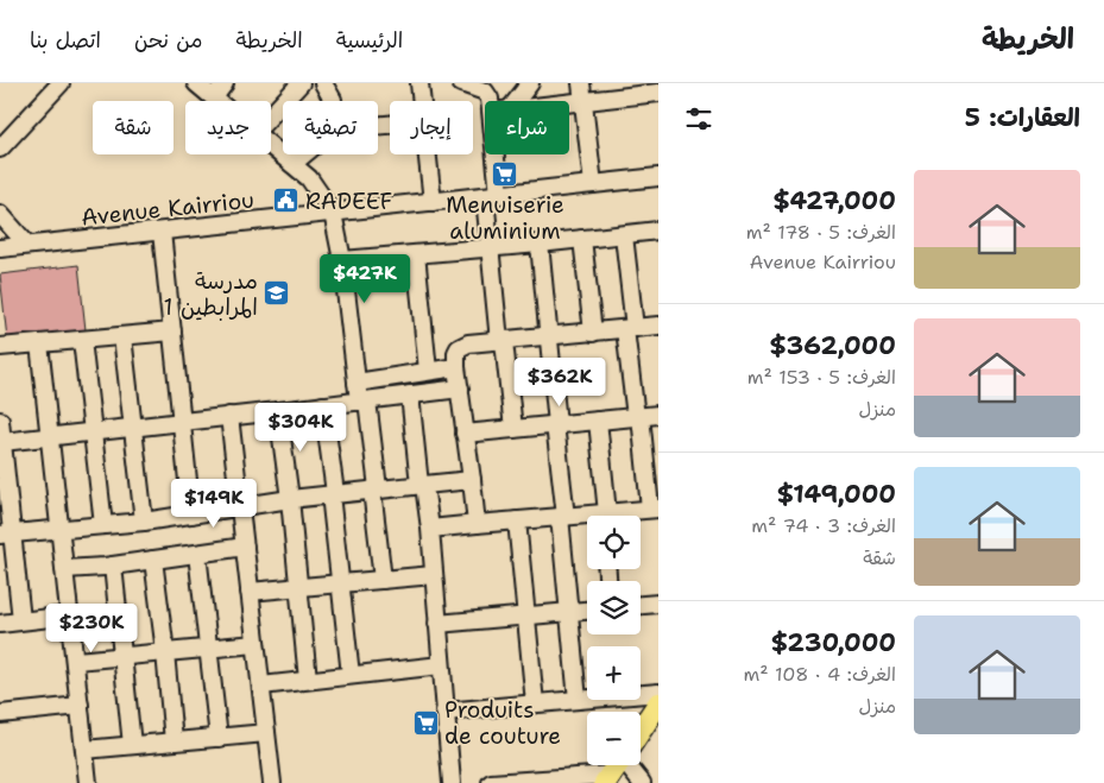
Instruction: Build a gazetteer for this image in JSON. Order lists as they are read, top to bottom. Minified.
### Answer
{"streets":{"street":["Avenue Kairriou"]},"places":{"supermarket":["Menuiserie aluminium","Produits de couture"],"public building":["RADEEF"],"school or university":["مدرسة المرابطين 1"]},"page":{"header":"الخريطة","nav":["الرئيسية","الخريطة","من نحن","اتصل بنا"],"heading":"العقارات: 5","chip":["شراء","إيجار","تصفية","جديد","شقة"],"list":[{"name":"$427,000","note":"الغرف: 5 · 178 m² · Avenue Kairriou"},{"name":"$362,000","note":"الغرف: 5 · 153 m² · منزل"},{"name":"$149,000","note":"الغرف: 3 · 74 m² · شقة"},{"name":"$230,000","note":"الغرف: 4 · 108 m² · منزل"}],"price":["$427K","$362K","$304K","$149K","$230K"],"map_buttons":["+","−"]}}
